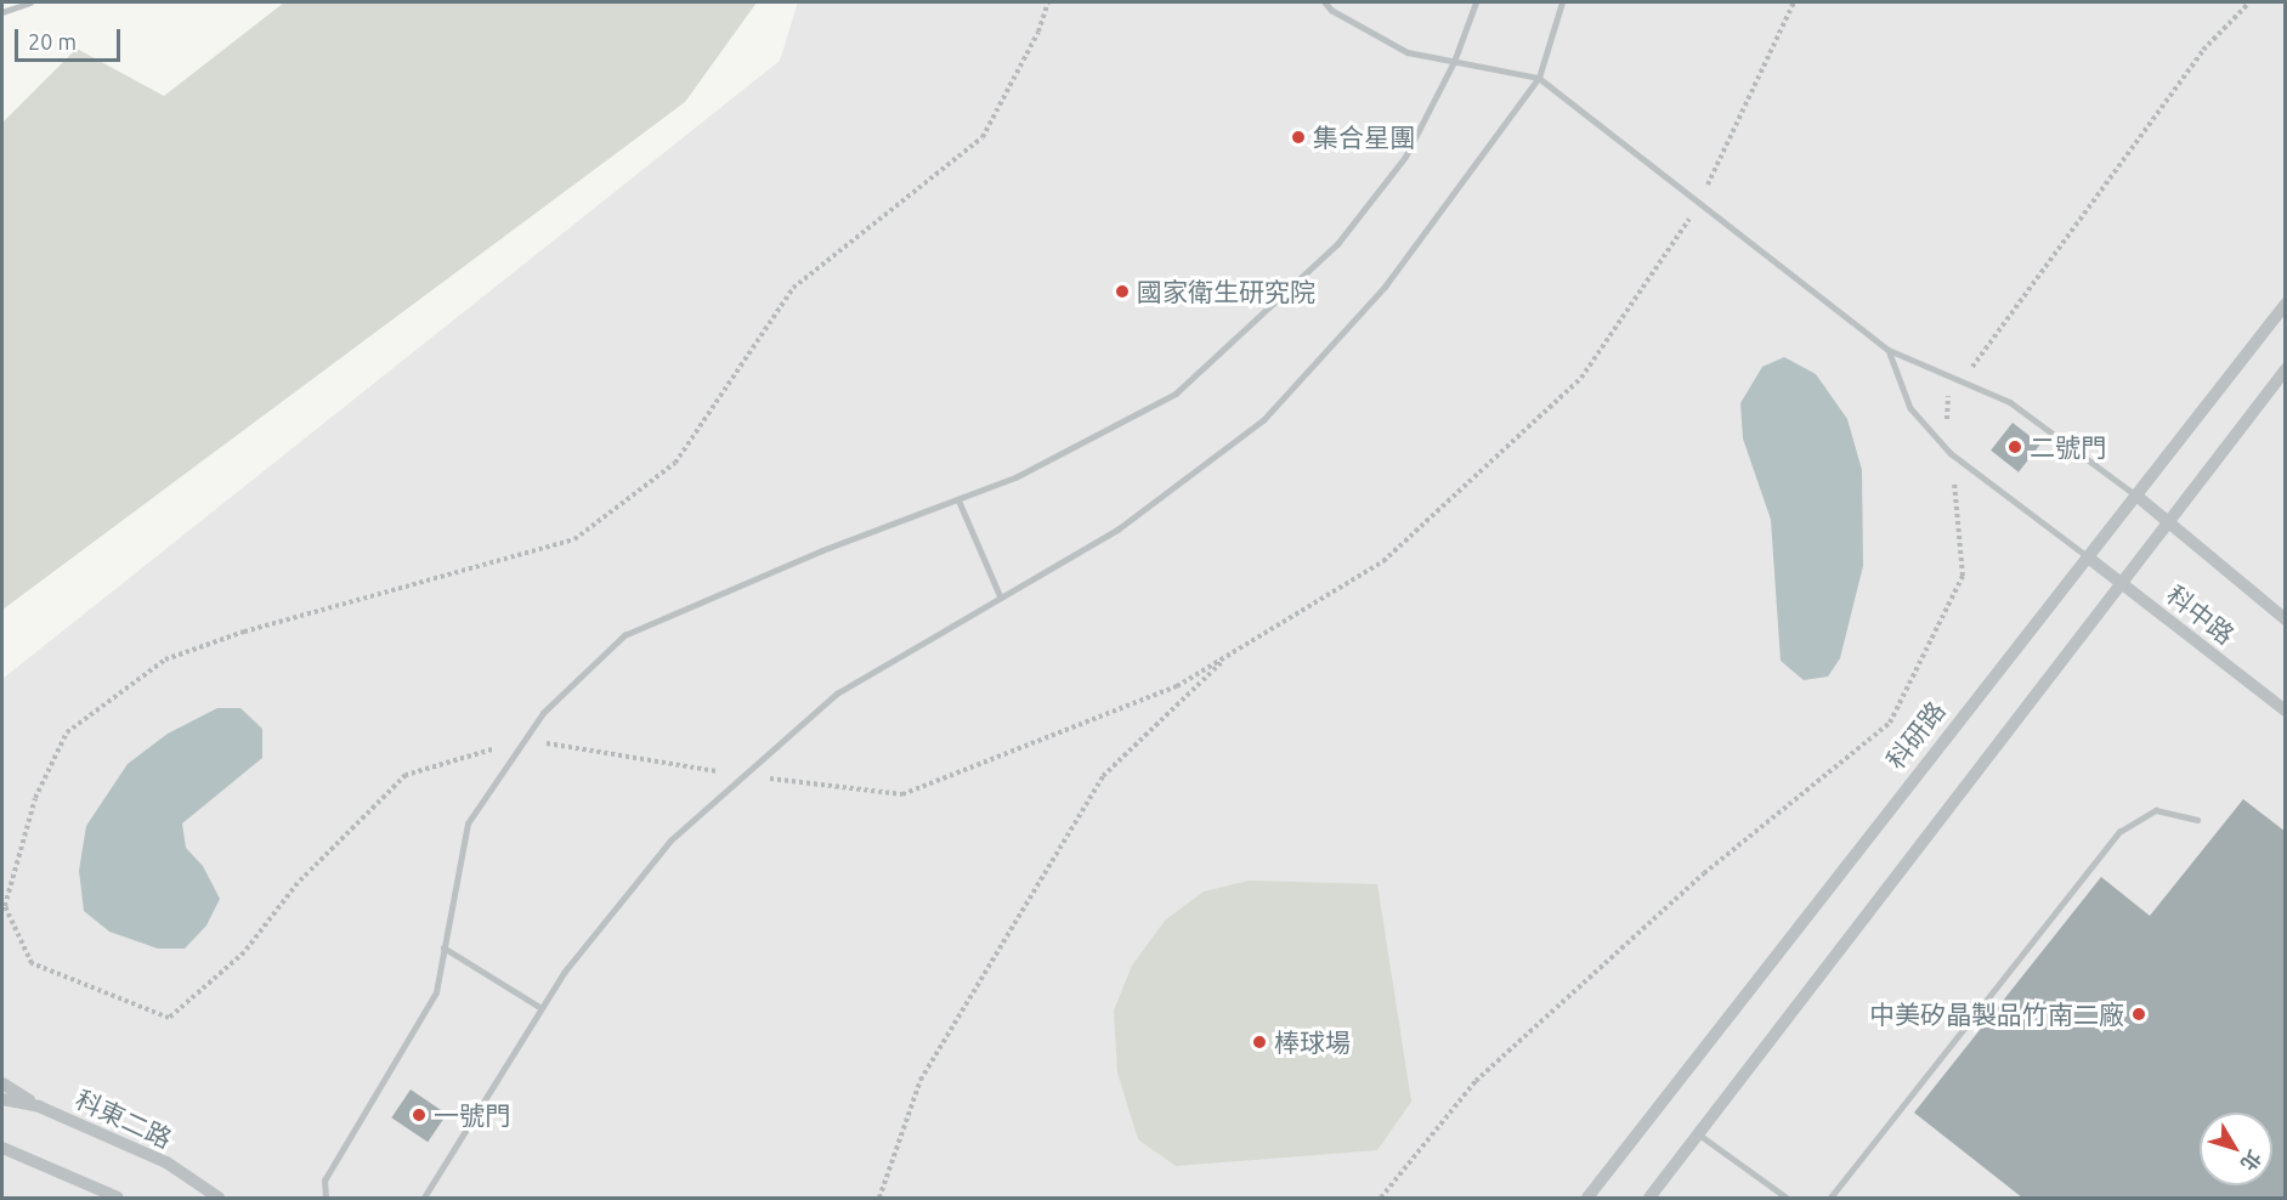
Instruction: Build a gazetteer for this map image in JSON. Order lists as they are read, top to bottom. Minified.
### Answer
{"streets":{"street":["科中路","科研路","科東二路"]},"crossings":[["科中路","科研路"]],"places":["集合星團","國家衛生研究院","二號門","中美矽晶製品竹南二廠","棒球場","一號門"],"scale_bar":"20 m","north":"bottom right"}
